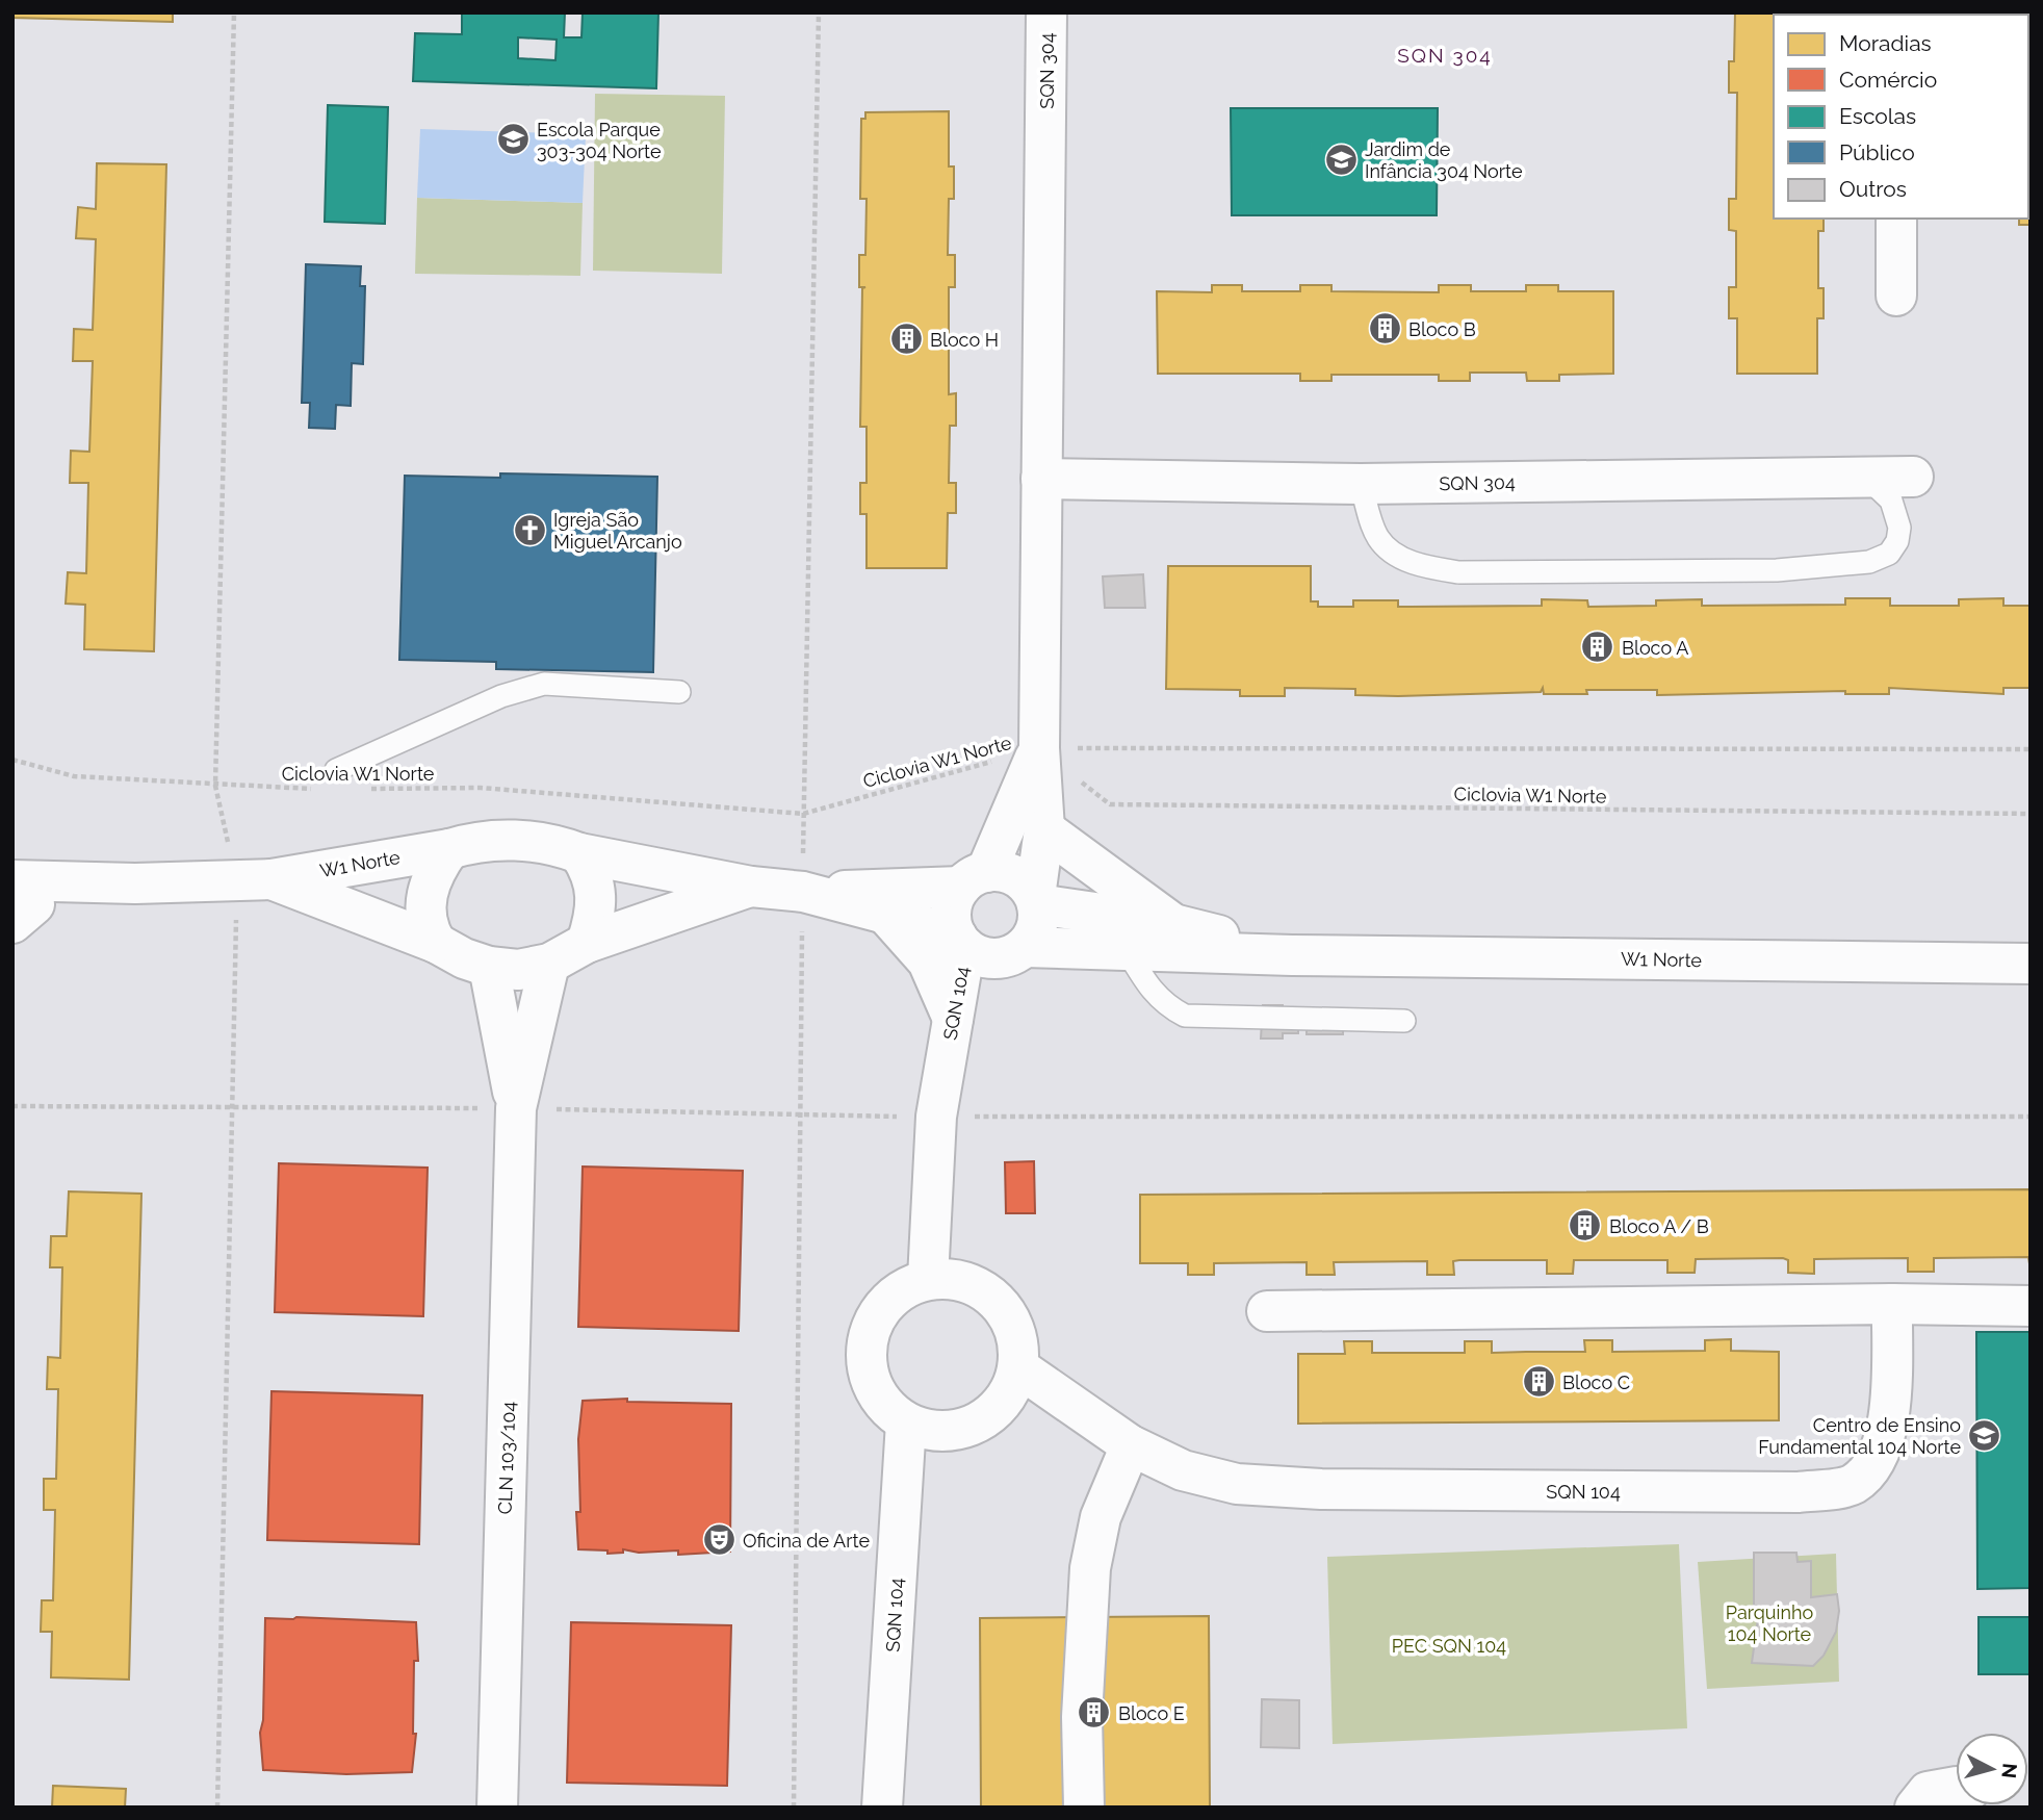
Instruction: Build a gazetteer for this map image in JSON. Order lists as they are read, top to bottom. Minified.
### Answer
{"streets":{"street":["SQN 304","W1 Norte","SQN 104","CLN 103/104"],"path":["Ciclovia W1 Norte"]},"crossings":[["SQN 304","Ciclovia W1 Norte"],["SQN 304","W1 Norte"],["SQN 304","SQN 104"],["W1 Norte","SQN 104"],["W1 Norte","CLN 103/104"]],"districts":["SQN 304"],"parks":["Parquinho 104 Norte","PEC SQN 104"],"places":{"school or university":["Escola Parque 303-304 Norte","Jardim de Infância 304 Norte","Centro de Ensino Fundamental 104 Norte"],"building":["Bloco B","Bloco H","Bloco A","Bloco A / B","Bloco C","Bloco E"],"church":["Igreja São Miguel Arcanjo"],"theatre":["Oficina de Arte"]},"legend":["Moradias","Comércio","Escolas","Público","Outros"],"north":"right"}
